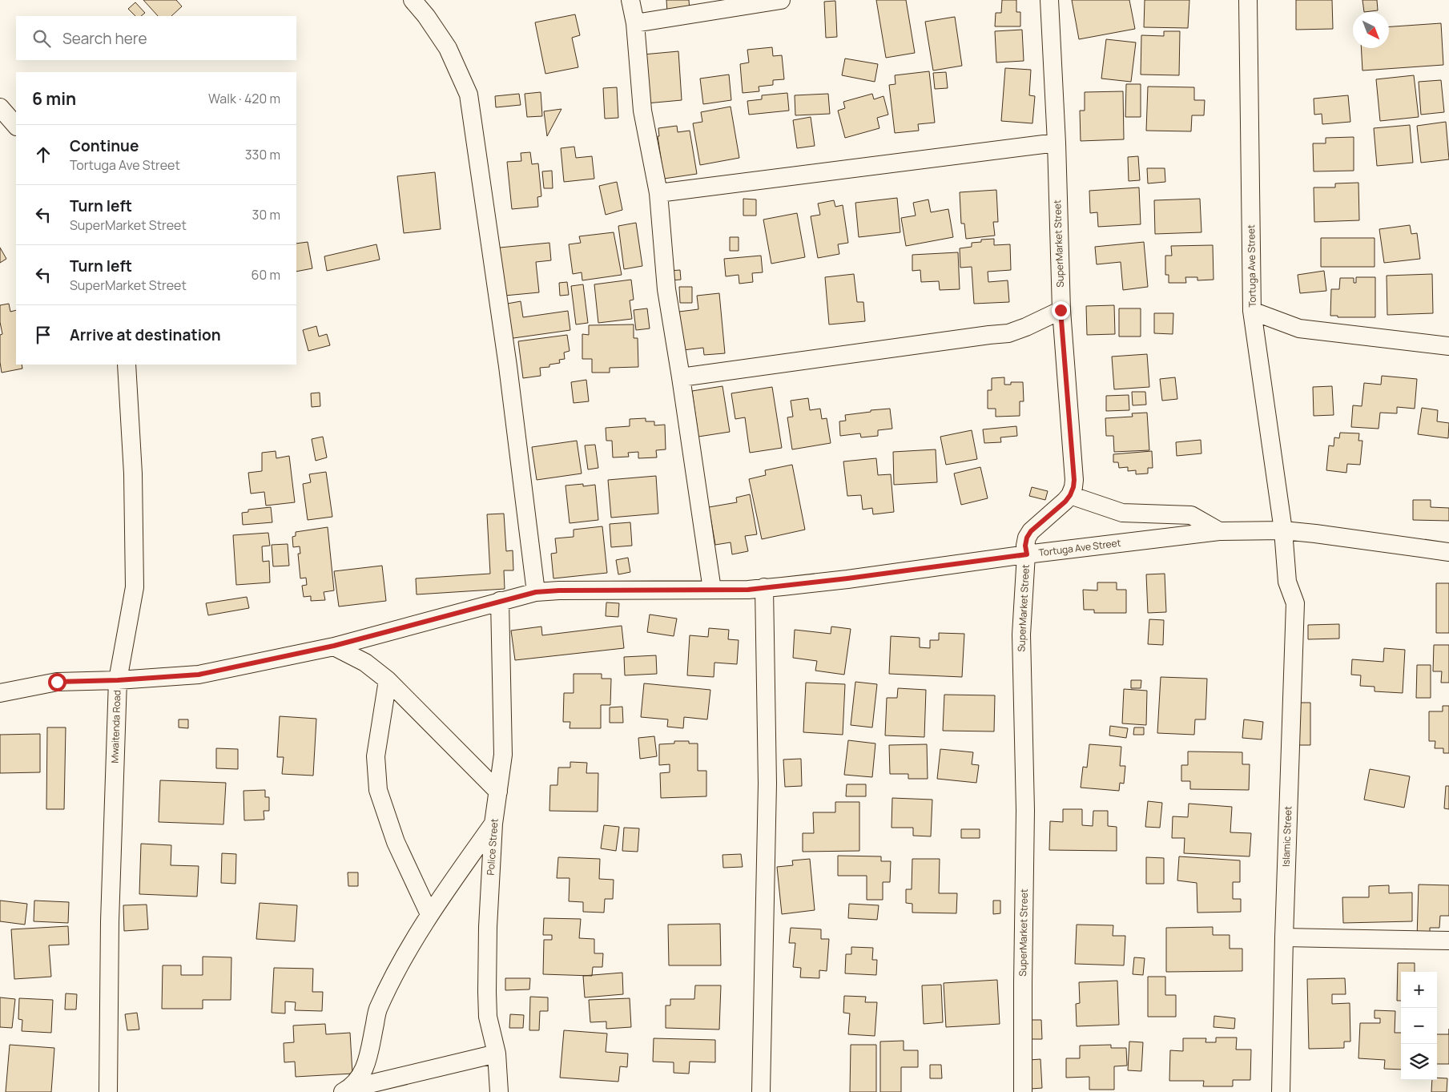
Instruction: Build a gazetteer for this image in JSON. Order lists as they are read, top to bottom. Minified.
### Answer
{"streets":{"street":["SuperMarket Street","Tortuga Ave Street","Mwaitenda Road","Islamic Street","Police Street"]},"crossings":[["SuperMarket Street","Tortuga Ave Street"],["Tortuga Ave Street","Mwaitenda Road"],["Tortuga Ave Street","Islamic Street"],["Tortuga Ave Street","Police Street"]],"north":"bottom right","page":{"search":"Search here","heading":["6 min","Walk · 420 m"],"list":[["Continue","Tortuga Ave Street","330 m"],["Turn left","SuperMarket Street","30 m"],["Turn left","SuperMarket Street","60 m"],"Arrive at destination"],"map_buttons":["+","−"]}}
